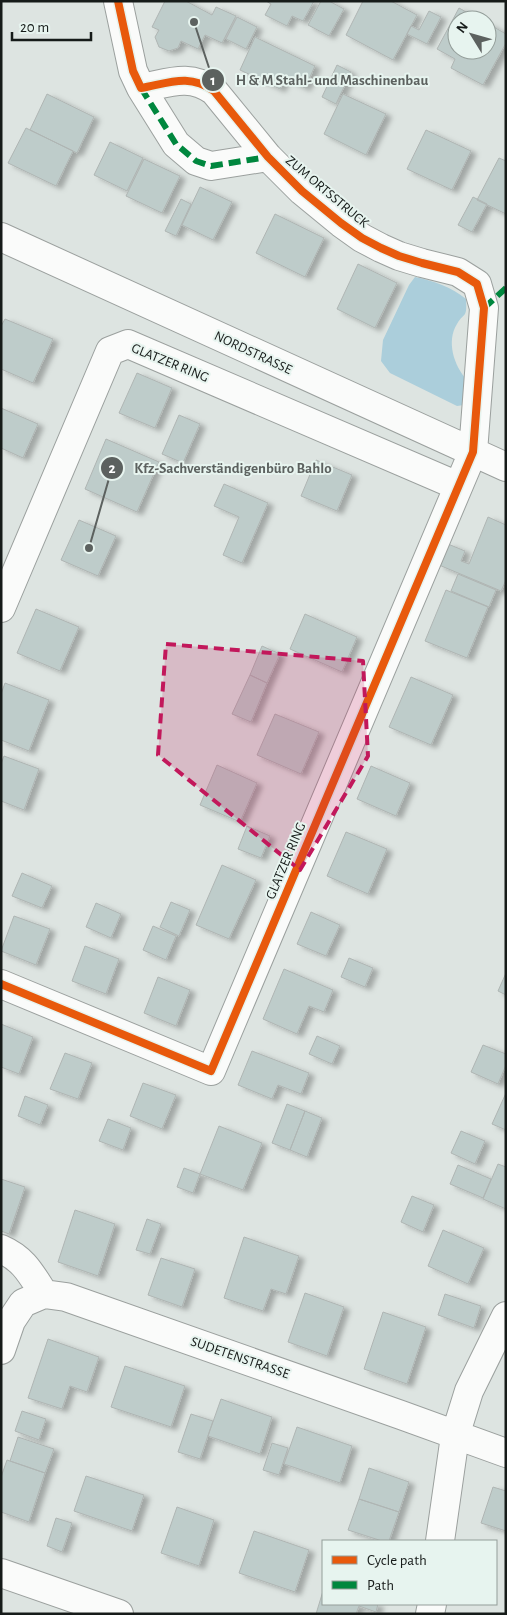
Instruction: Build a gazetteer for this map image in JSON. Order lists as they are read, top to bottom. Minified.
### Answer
{"streets":{"street":["ZUM ORTSSTRUCK","NORDSTRASSE","GLATZER RING","SUDETENSTRASSE"]},"crossings":[["ZUM ORTSSTRUCK","NORDSTRASSE"],["ZUM ORTSSTRUCK","GLATZER RING"],["NORDSTRASSE","GLATZER RING"]],"places":["H & M Stahl- und Maschinenbau","Kfz-Sachverständigenbüro Bahlo"],"legend":["Cycle path","Path"],"scale_bar":"20 m","north":"top left"}
